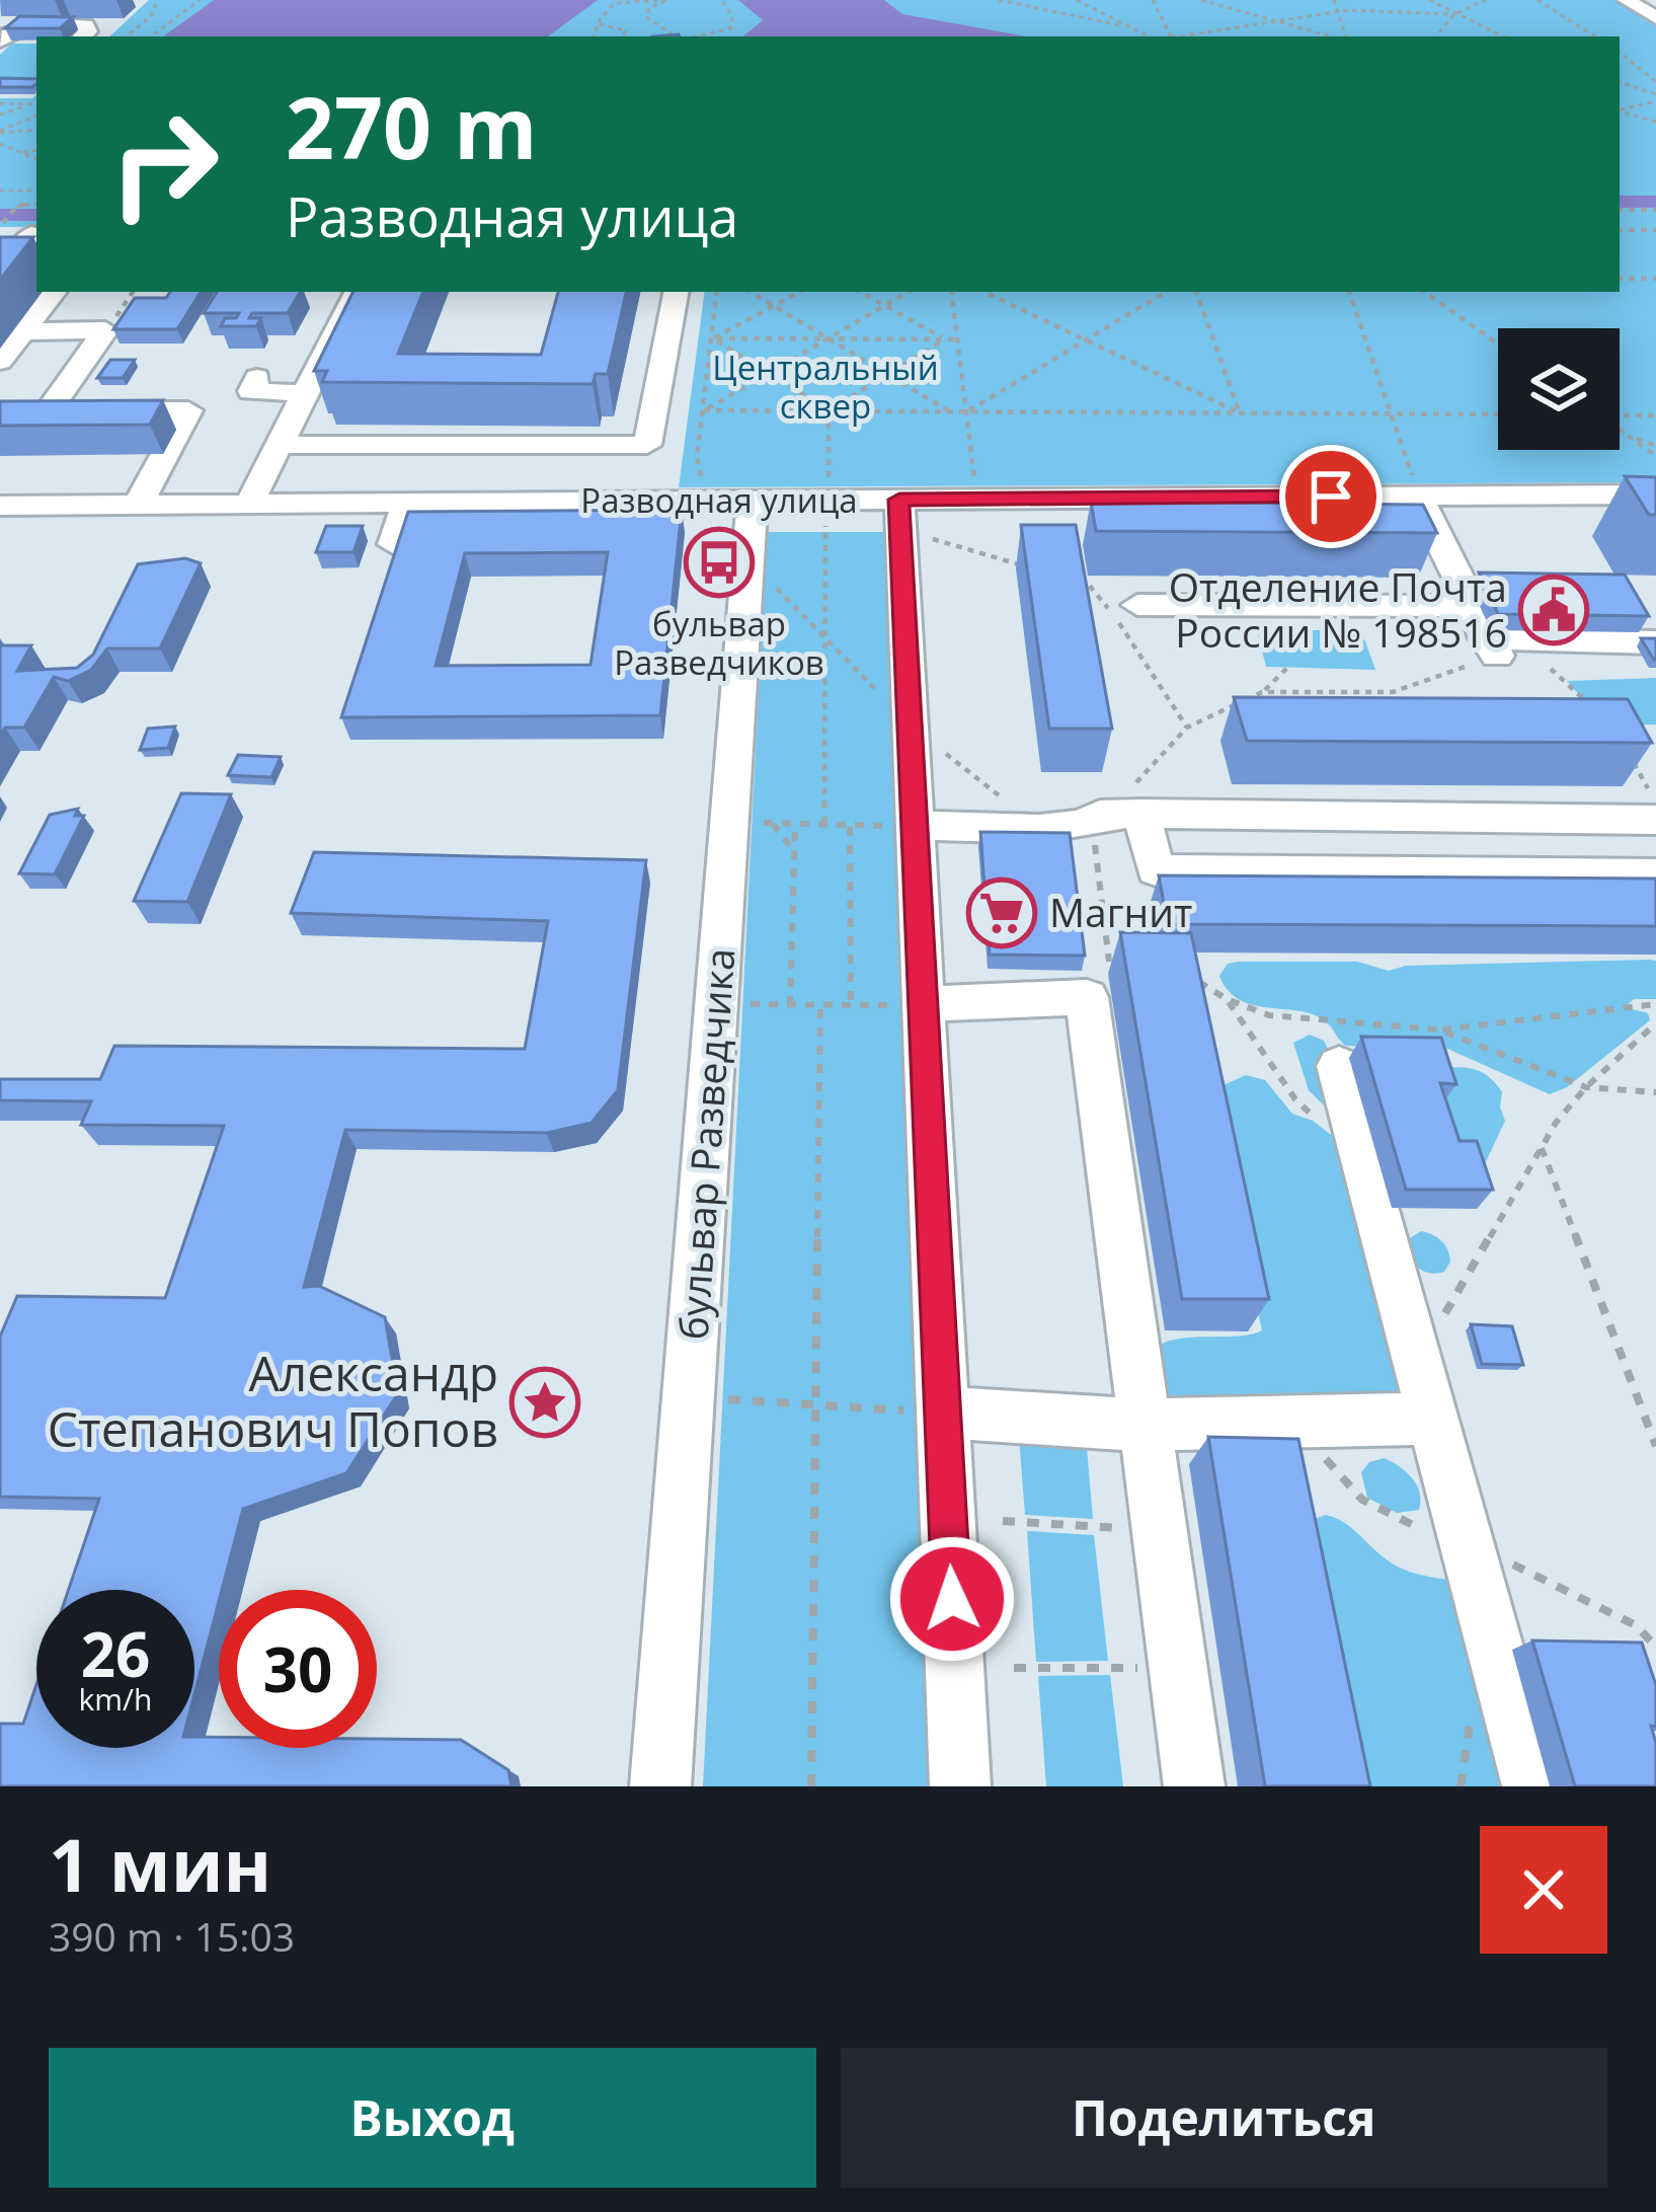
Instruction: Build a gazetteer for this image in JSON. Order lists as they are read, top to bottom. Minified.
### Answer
{"streets":{"street":["Разводная улица","бульвар Разведчика"]},"crossings":[["Разводная улица","бульвар Разведчика"]],"parks":["Центральный сквер"],"places":{"bus stop":["бульвар Разведчиков"],"public building":["Отделение Почта России № 198516"],"supermarket":["Магнит"],"place":["Александр Степанович Попов"]},"page":{"turn":["270 m","Разводная улица"],"speed":"26 km/h","limit":"30","heading":["1 мин","390 m · 15:03"],"buttons":["Выход","Поделиться"]}}
